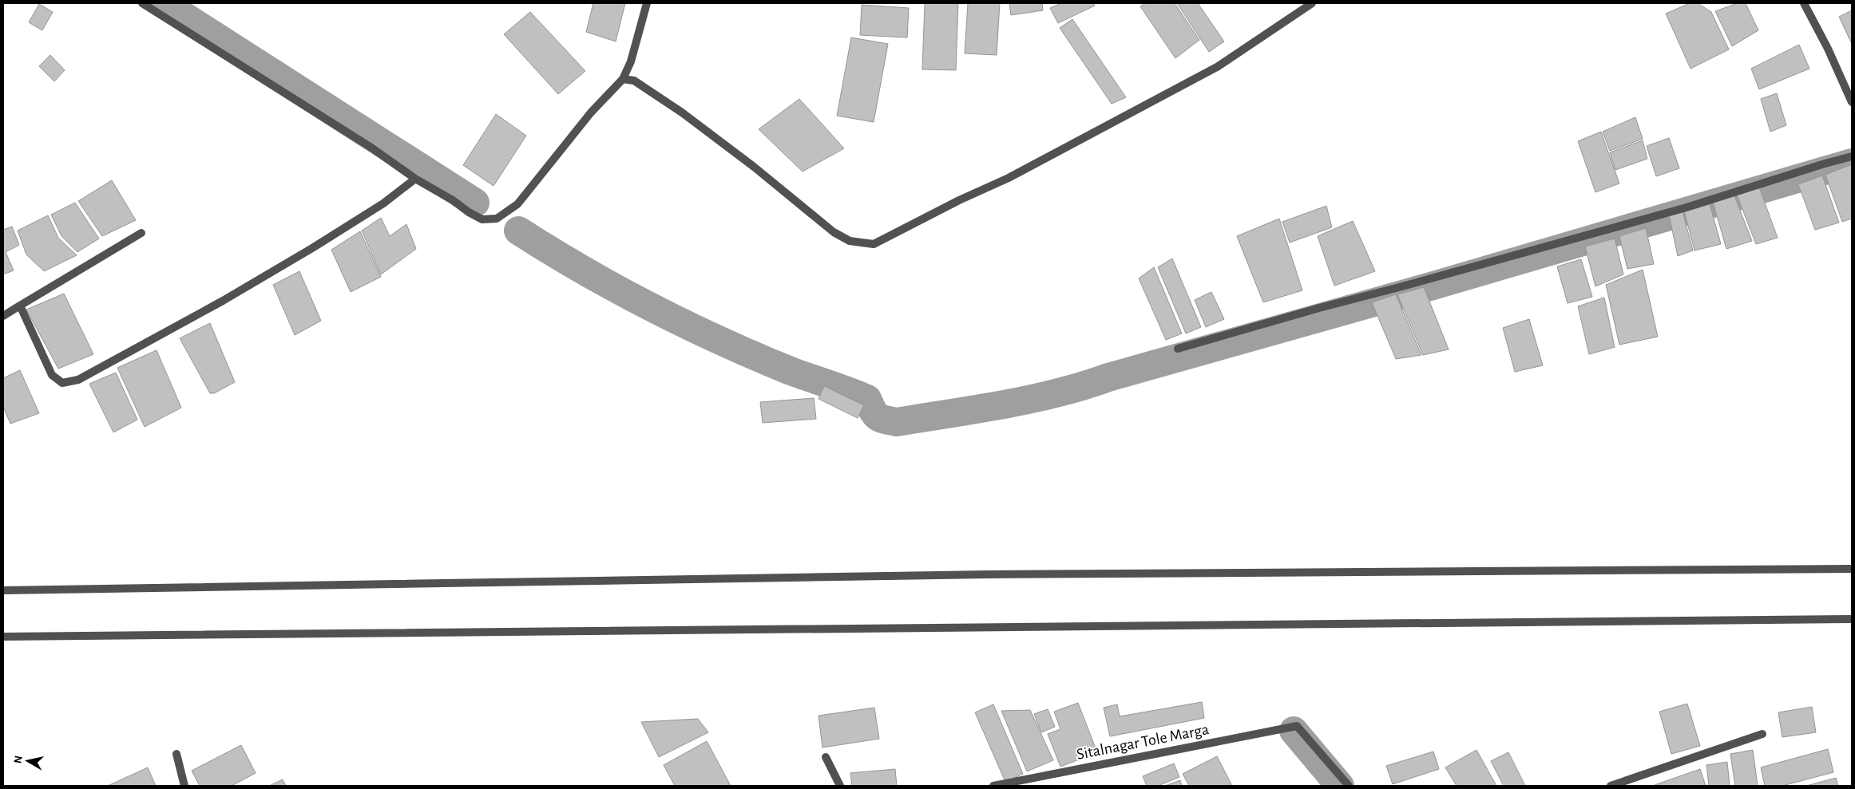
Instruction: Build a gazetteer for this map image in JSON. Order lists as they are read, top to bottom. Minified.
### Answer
{"streets":{"street":["Sitalnagar Tole Marga"]},"north":"left"}
